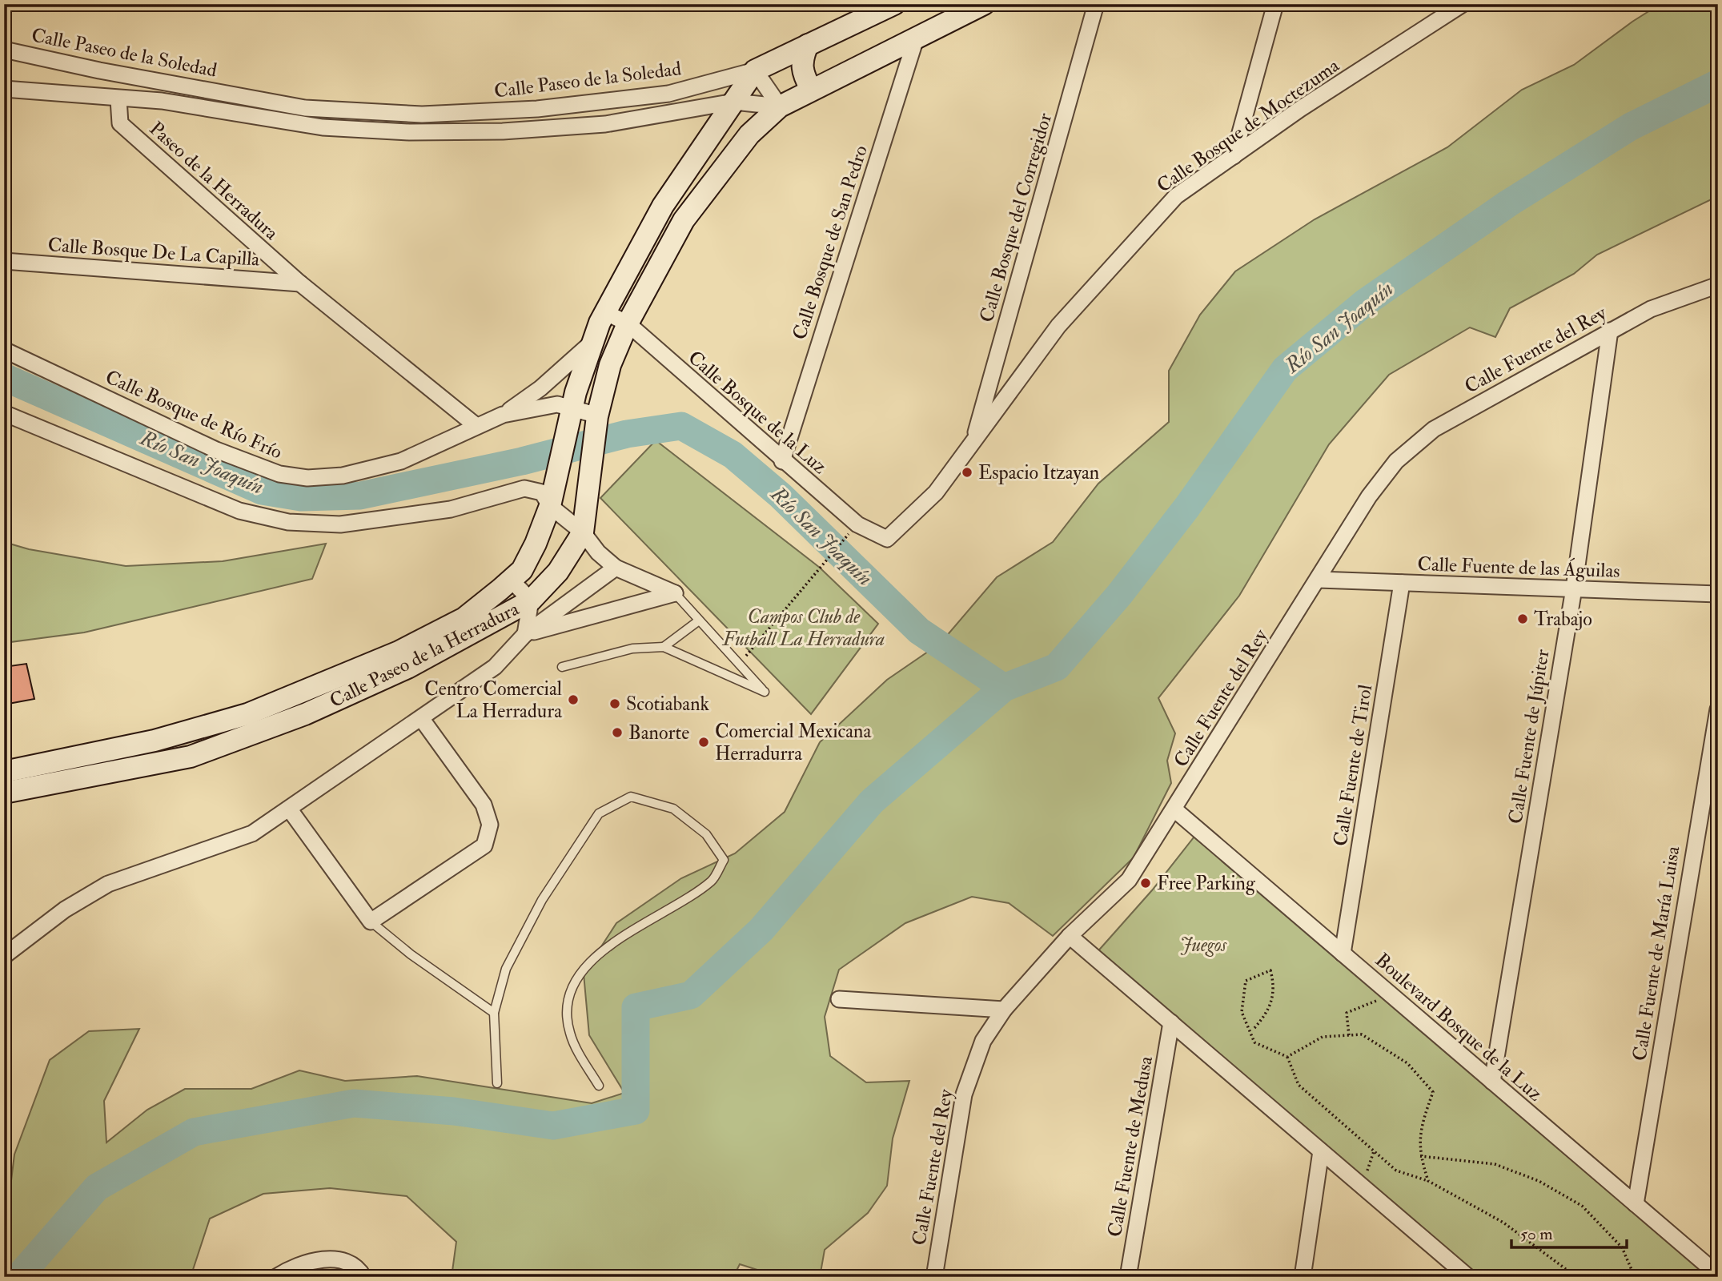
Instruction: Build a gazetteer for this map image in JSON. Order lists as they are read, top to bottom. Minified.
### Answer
{"streets":{"main road":["Calle Paseo de la Herradura"],"street":["Calle Paseo de la Soledad","Calle Bosque de Moctezuma","Paseo de la Herradura","Calle Bosque del Corregidor","Calle Bosque de San Pedro","Calle Bosque De La Capilla","Calle Fuente del Rey","Calle Bosque de la Luz","Calle Bosque de Río Frío","Calle Fuente de las Águilas","Calle Fuente de Júpiter","Calle Fuente de Tirol","Calle Fuente de María Luisa","Boulevard Bosque de la Luz","Calle Fuente de Medusa"]},"crossings":[["Calle Paseo de la Soledad","Paseo de la Herradura"],["Calle Paseo de la Soledad","Calle Paseo de la Herradura"],["Calle Bosque de Moctezuma","Calle Bosque del Corregidor"],["Calle Bosque de Moctezuma","Calle Bosque de la Luz"],["Paseo de la Herradura","Calle Bosque De La Capilla"],["Calle Bosque de San Pedro","Calle Bosque de la Luz"],["Calle Bosque de San Pedro","Calle Paseo de la Herradura"],["Calle Fuente del Rey","Calle Fuente de las Águilas"],["Calle Fuente del Rey","Calle Fuente de Júpiter"],["Calle Fuente del Rey","Boulevard Bosque de la Luz"],["Calle Bosque de la Luz","Calle Paseo de la Herradura"],["Calle Bosque de Río Frío","Calle Paseo de la Herradura"],["Calle Fuente de las Águilas","Calle Fuente de Júpiter"],["Calle Fuente de las Águilas","Calle Fuente de Tirol"],["Calle Fuente de Júpiter","Boulevard Bosque de la Luz"],["Calle Fuente de Tirol","Boulevard Bosque de la Luz"],["Calle Fuente de María Luisa","Boulevard Bosque de la Luz"]],"water":["Río San Joaquín"],"parks":["Campos Club de Futball La Herradura","Juegos"],"places":["Espacio Itzayan","Trabajo","Centro Comercial La Herradura","Scotiabank","Banorte","Comercial Mexicana Herradurra","Free Parking"],"scale_bar":"50 m"}
